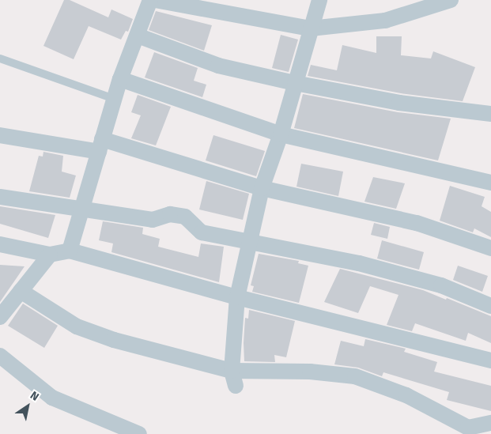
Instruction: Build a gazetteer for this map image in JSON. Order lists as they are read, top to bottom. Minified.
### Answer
{"north":"top right"}
